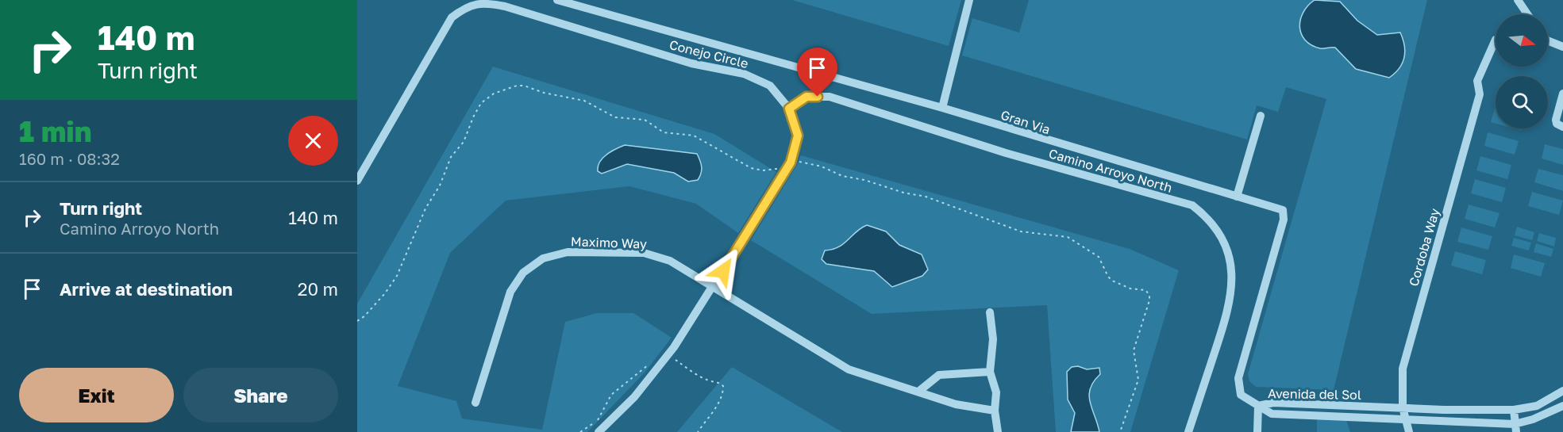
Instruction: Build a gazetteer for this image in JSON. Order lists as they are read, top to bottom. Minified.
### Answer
{"streets":{"street":["Conejo Circle","Gran Via","Camino Arroyo North","Maximo Way","Cordoba Way","Avenida del Sol"]},"crossings":[["Conejo Circle","Camino Arroyo North"],["Conejo Circle","Maximo Way"],["Gran Via","Avenida del Sol"],["Cordoba Way","Avenida del Sol"]],"north":"right","page":{"turn":["140 m","Turn right"],"heading":["1 min","160 m · 08:32"],"list":[{"name":"Turn right","note":"Camino Arroyo North","value":"140 m"},{"name":"Arrive at destination","value":"20 m"}],"buttons":["Exit","Share"]}}
